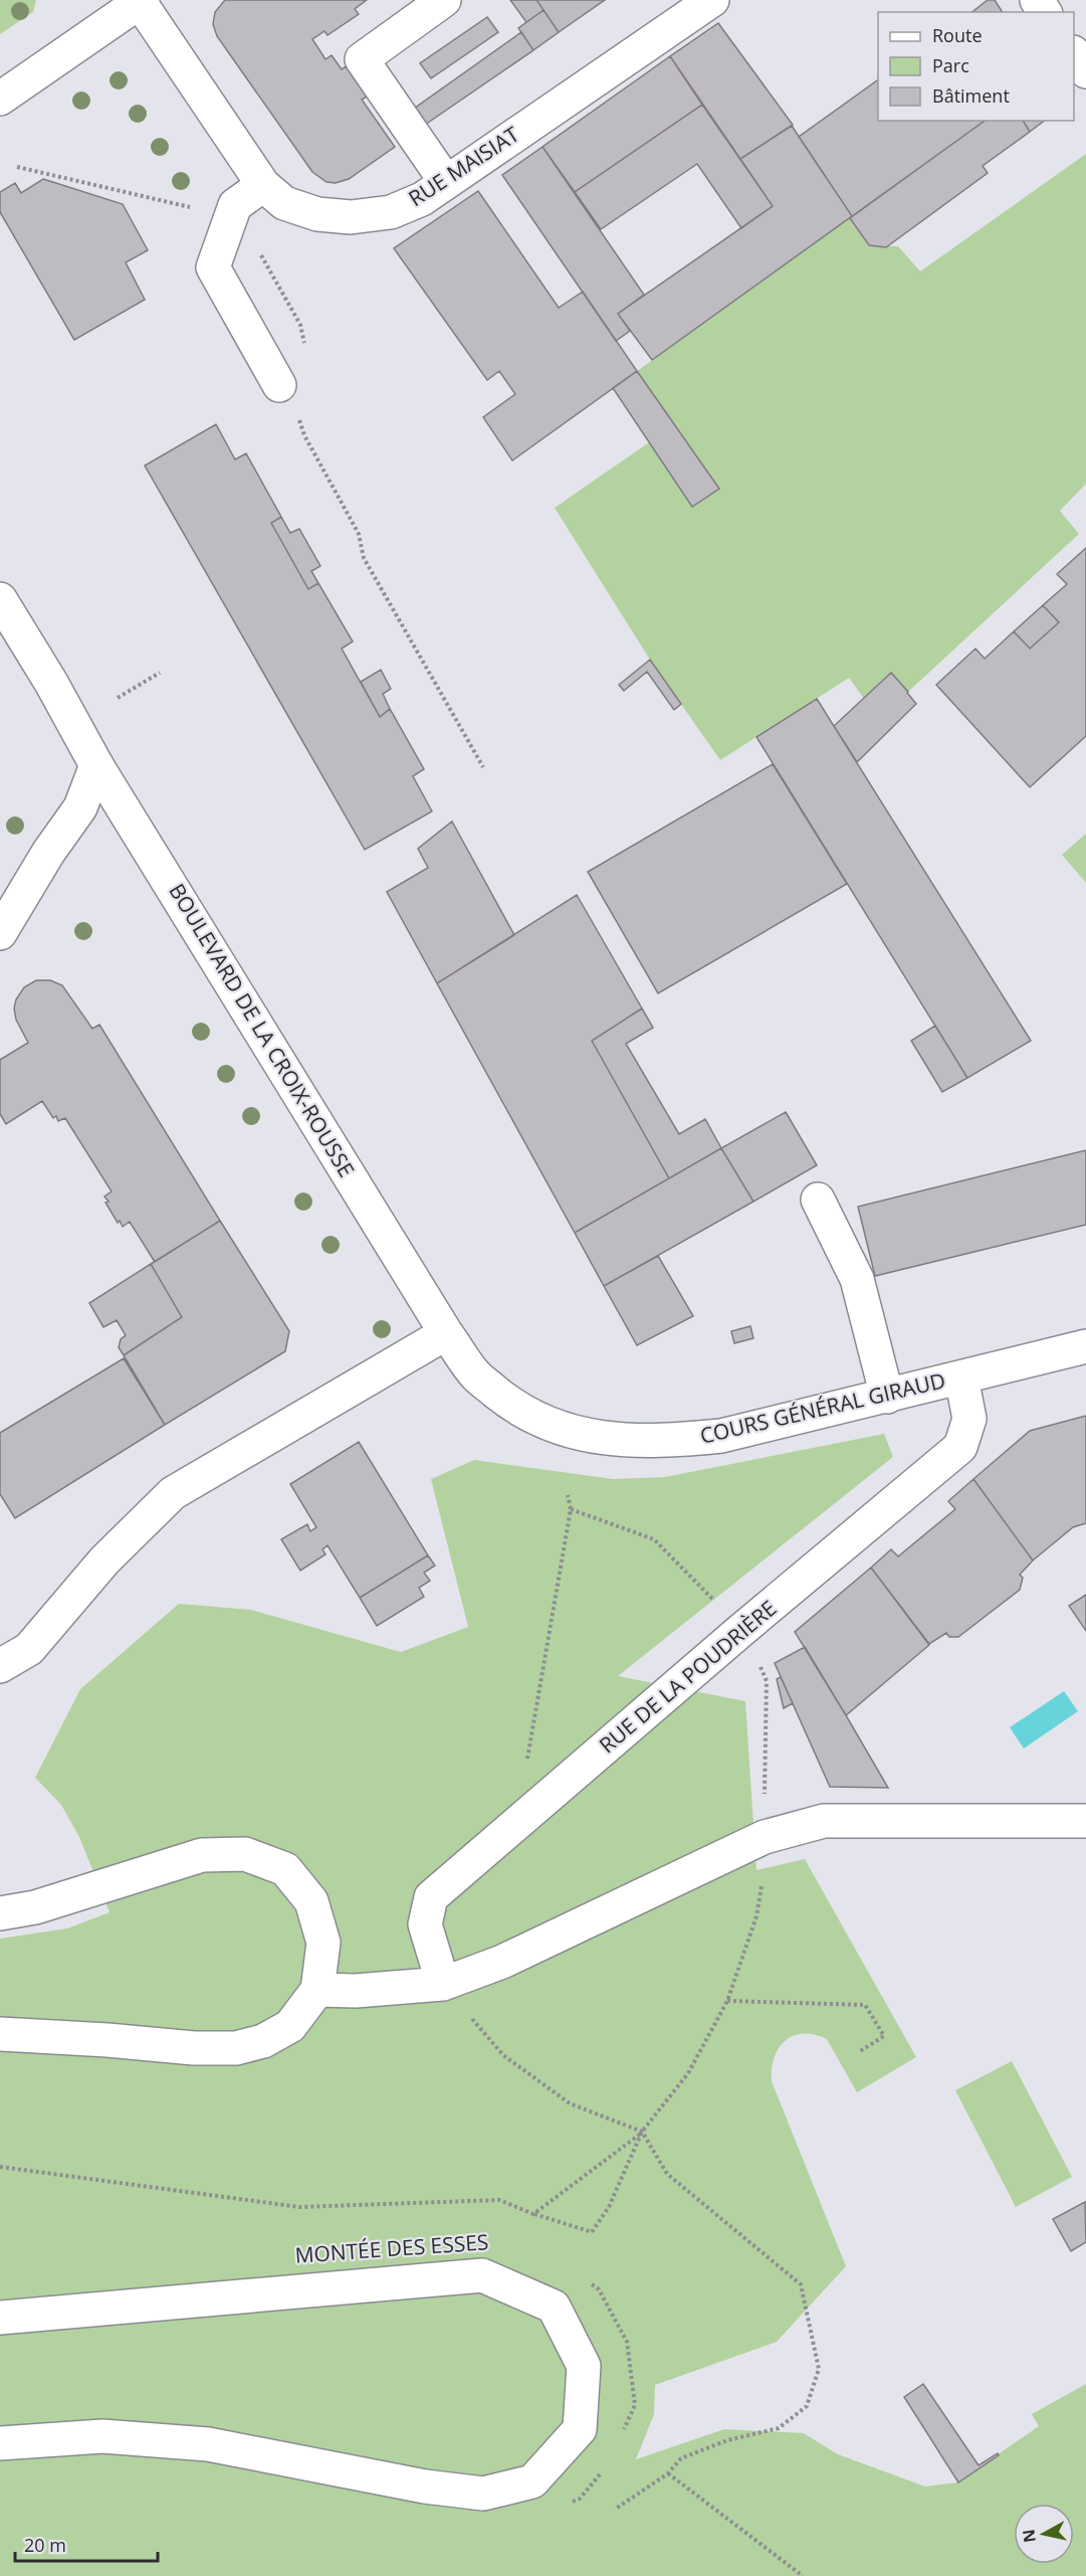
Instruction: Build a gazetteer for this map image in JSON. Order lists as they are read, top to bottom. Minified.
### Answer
{"streets":{"street":["RUE MAISIAT","BOULEVARD DE LA CROIX-ROUSSE","COURS GÉNÉRAL GIRAUD","RUE DE LA POUDRIÈRE","MONTÉE DES ESSES"]},"crossings":[["BOULEVARD DE LA CROIX-ROUSSE","COURS GÉNÉRAL GIRAUD"],["COURS GÉNÉRAL GIRAUD","RUE DE LA POUDRIÈRE"]],"legend":["Route","Parc","Bâtiment"],"scale_bar":"20 m","north":"left"}
